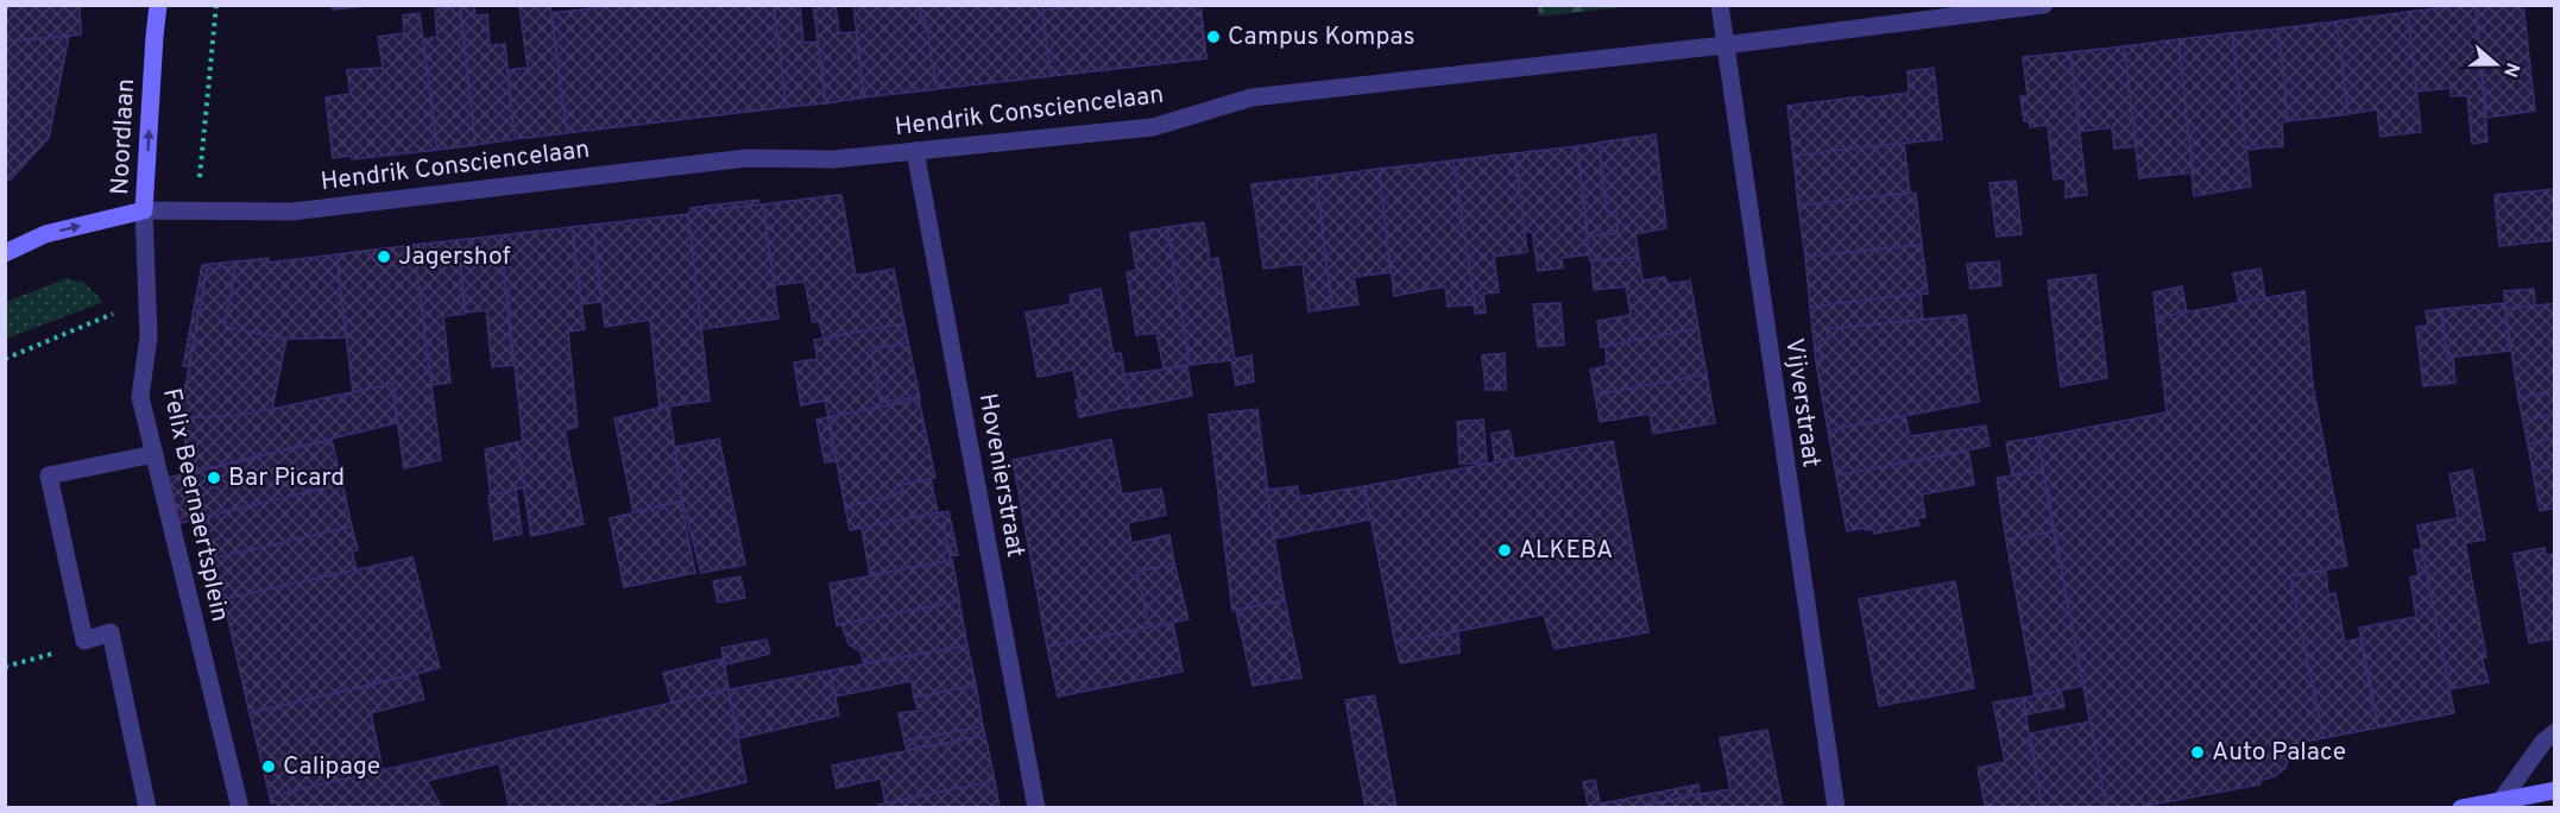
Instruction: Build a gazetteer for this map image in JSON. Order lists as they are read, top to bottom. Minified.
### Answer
{"streets":{"street":["Hendrik Consciencelaan","Noordlaan","Vijverstraat","Hovenierstraat","Felix Beernaertsplein"]},"crossings":[["Hendrik Consciencelaan","Noordlaan"],["Hendrik Consciencelaan","Vijverstraat"],["Hendrik Consciencelaan","Hovenierstraat"],["Hendrik Consciencelaan","Felix Beernaertsplein"],["Noordlaan","Felix Beernaertsplein"]],"one_way":["Noordlaan"],"places":["Campus Kompas","Jagershof","Bar Picard","ALKEBA","Auto Palace","Calipage"],"north":"right"}
